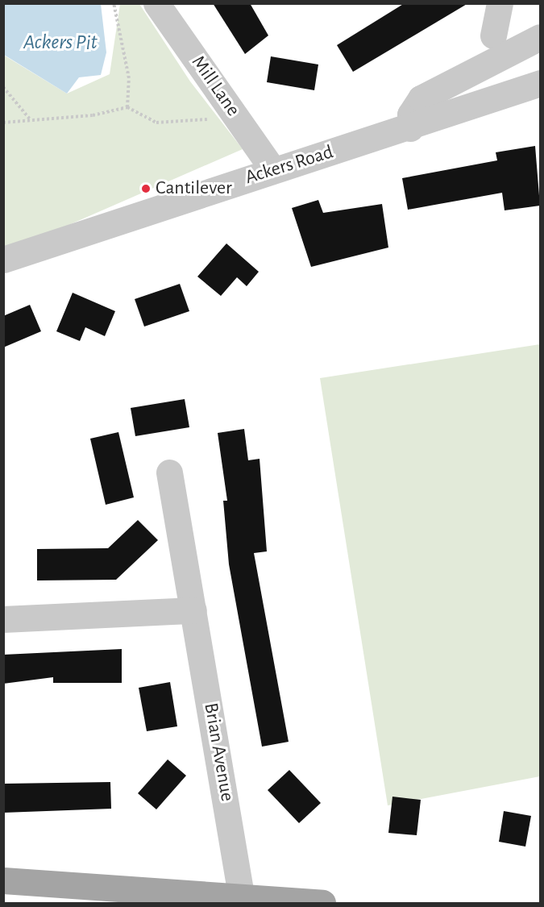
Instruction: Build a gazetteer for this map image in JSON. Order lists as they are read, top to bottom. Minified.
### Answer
{"streets":{"street":["Mill Lane","Ackers Road","Brian Avenue"]},"crossings":[["Mill Lane","Ackers Road"]],"water":["Ackers Pit"],"places":["Cantilever"]}
